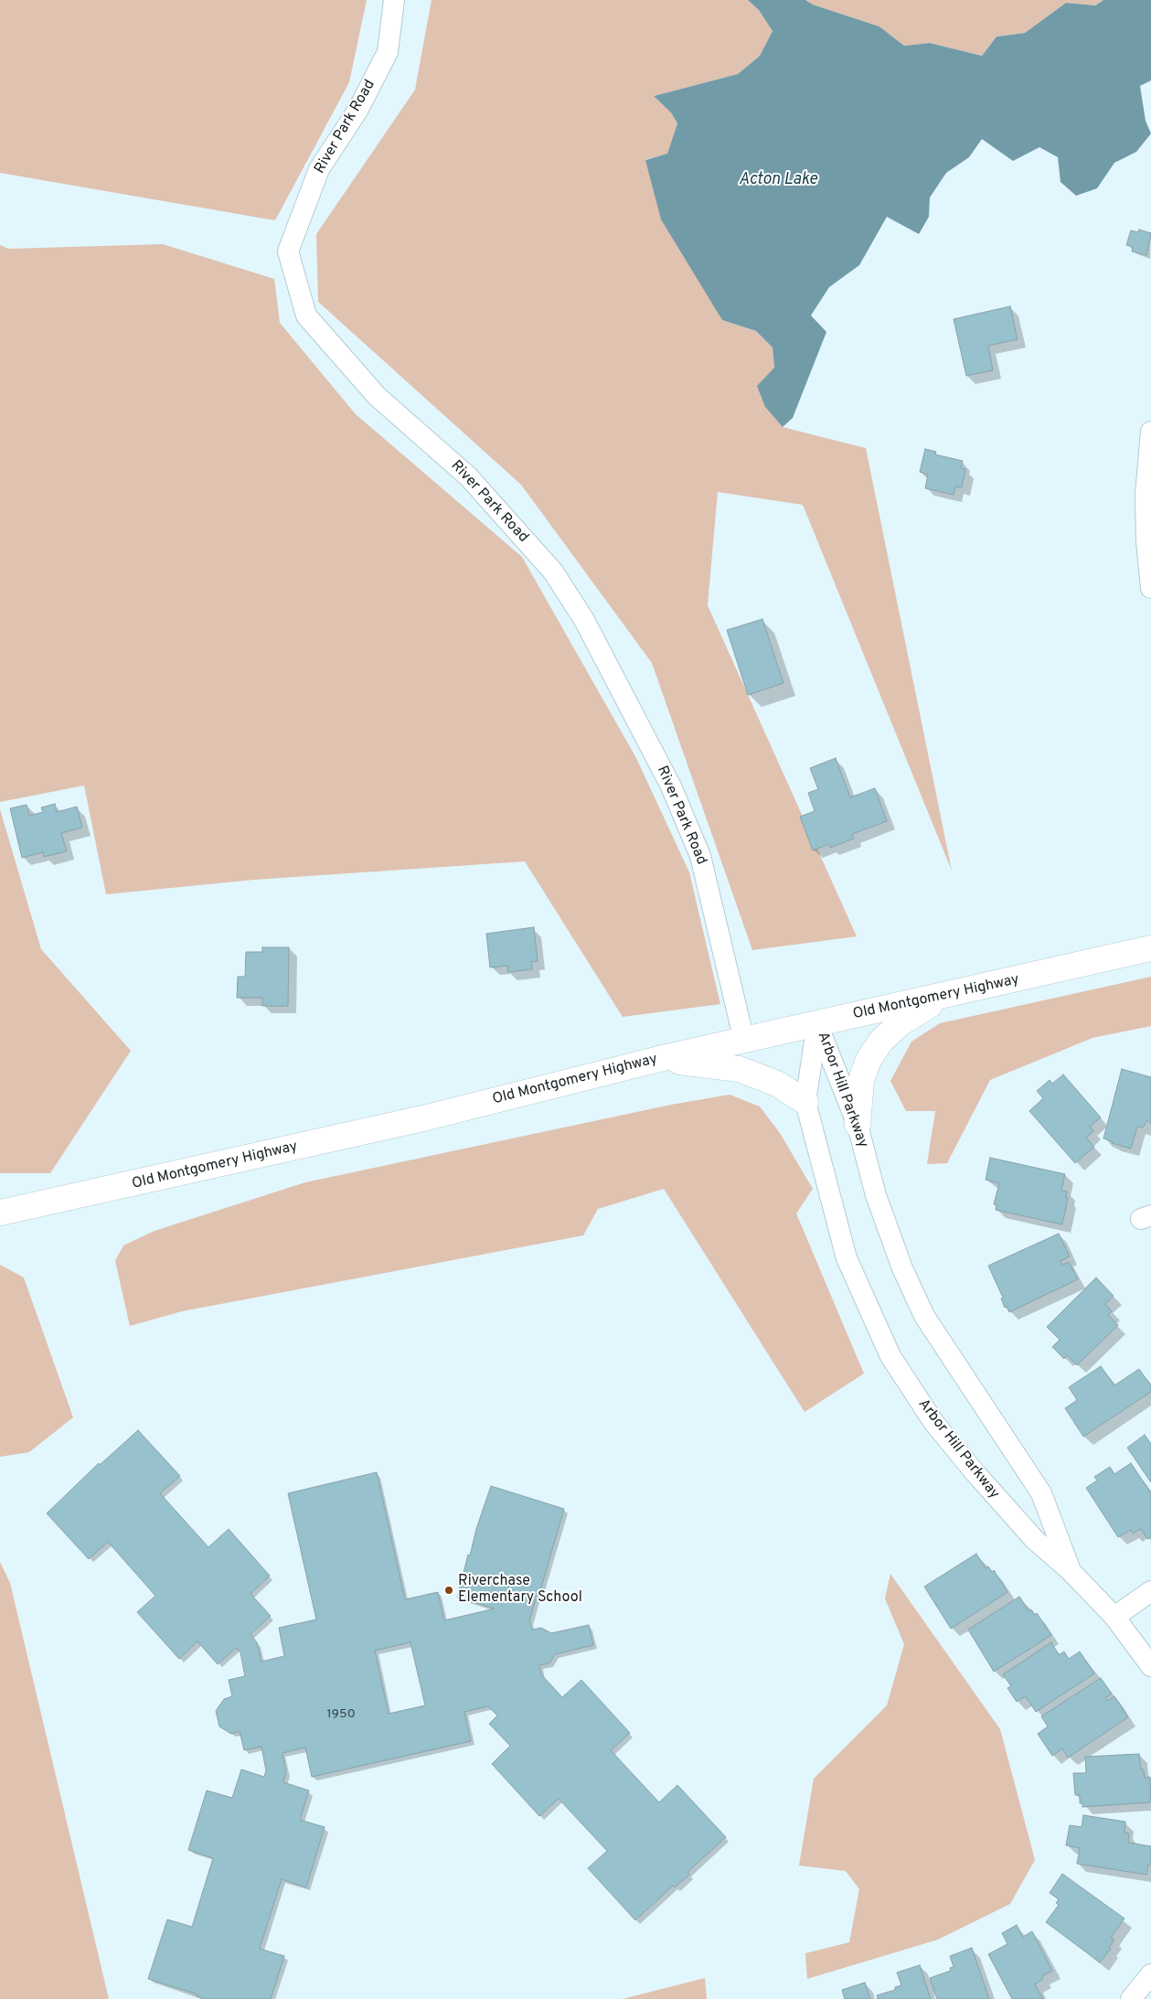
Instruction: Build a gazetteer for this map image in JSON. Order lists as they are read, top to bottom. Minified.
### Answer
{"streets":{"street":["River Park Road","Old Montgomery Highway","Arbor Hill Parkway"]},"crossings":[["River Park Road","Old Montgomery Highway"],["Old Montgomery Highway","Arbor Hill Parkway"]],"water":["Acton Lake"],"places":["Riverchase Elementary School"],"house_numbers":["1950"]}
